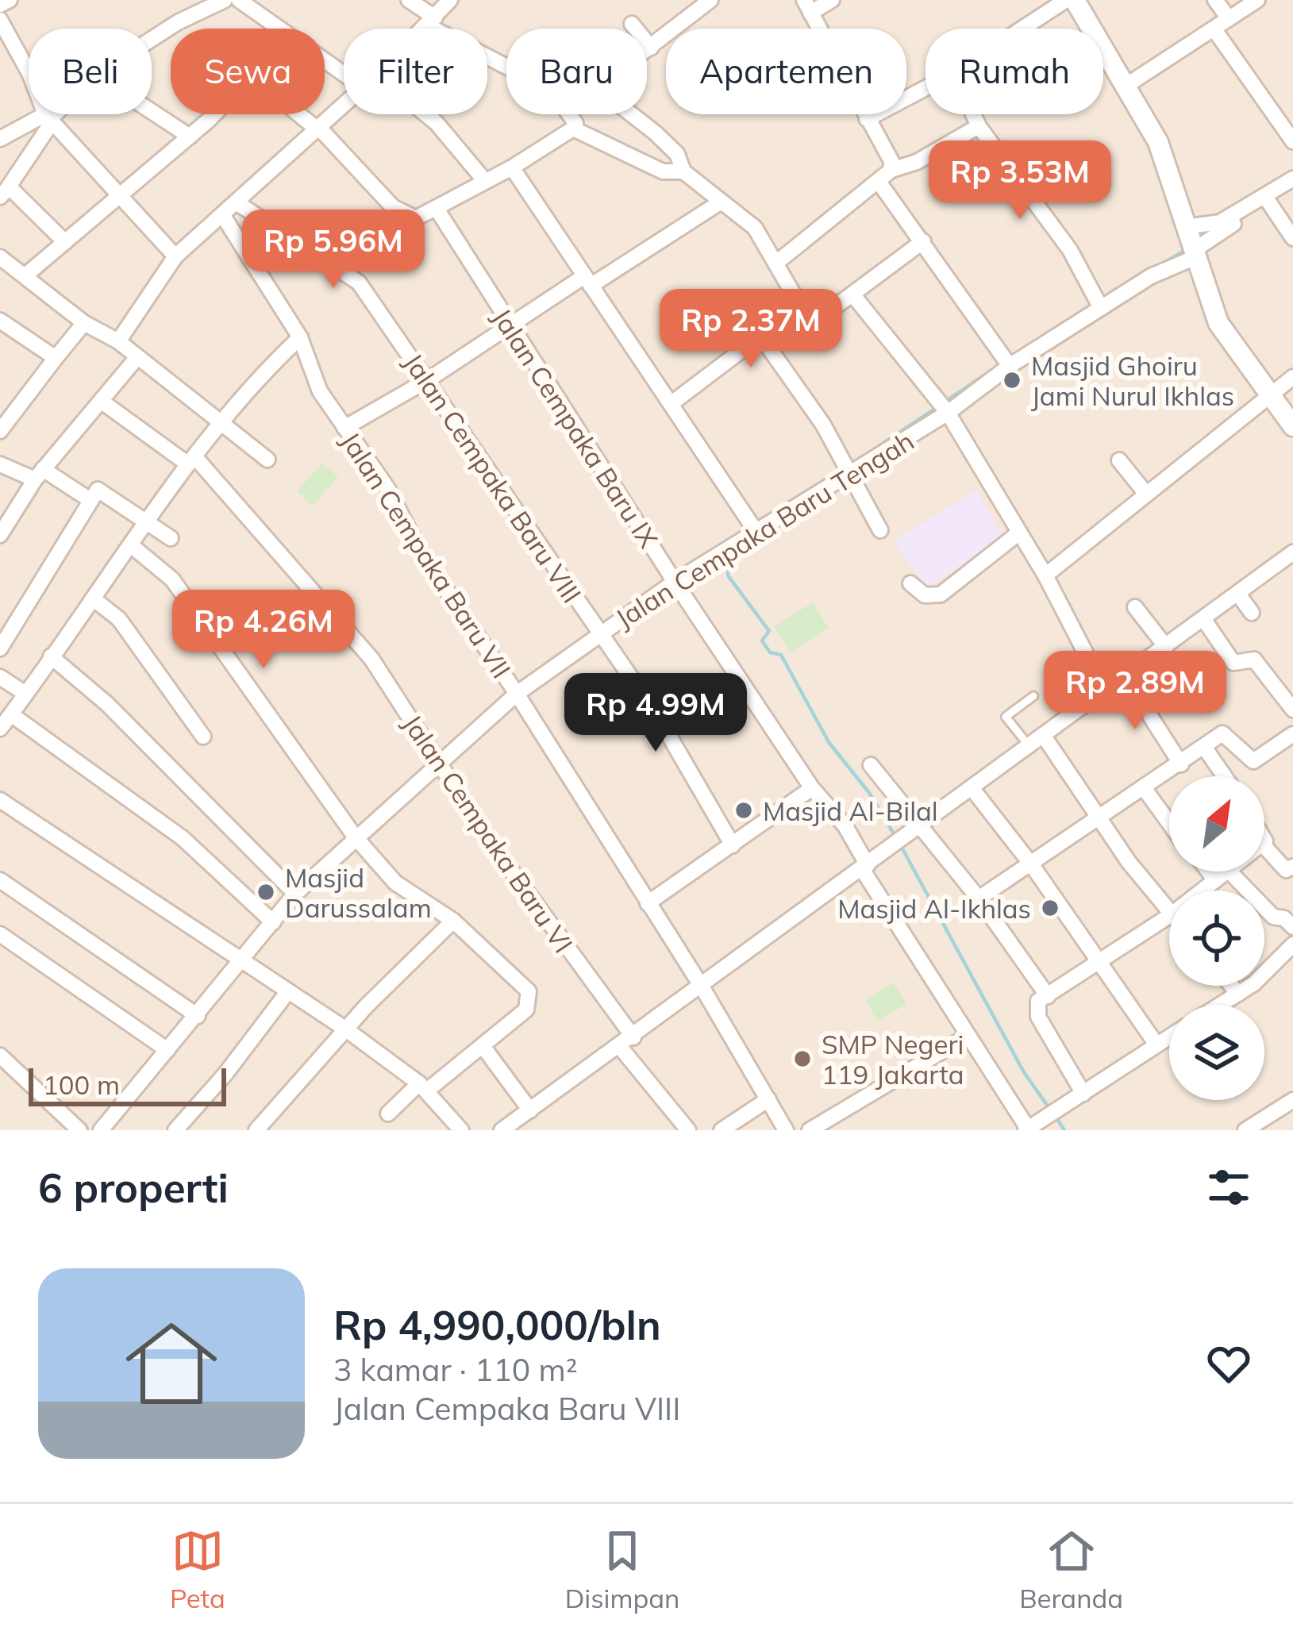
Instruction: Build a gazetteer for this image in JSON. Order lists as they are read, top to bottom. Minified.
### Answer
{"streets":{"street":["Jalan Cempaka Baru IX","Jalan Cempaka Baru VIII","Jalan Cempaka Baru Tengah","Jalan Cempaka Baru VII","Jalan Cempaka Baru VI"]},"crossings":[["Jalan Cempaka Baru IX","Jalan Cempaka Baru Tengah"],["Jalan Cempaka Baru VIII","Jalan Cempaka Baru Tengah"],["Jalan Cempaka Baru Tengah","Jalan Cempaka Baru VII"],["Jalan Cempaka Baru Tengah","Jalan Cempaka Baru VI"]],"places":["Masjid Ghoiru Jami Nurul Ikhlas","Masjid Al-Bilal","Masjid Darussalam","Masjid Al-Ikhlas","SMP Negeri 119 Jakarta"],"scale_bar":"100 m","north":"top right","page":{"chip":["Beli","Sewa","Filter","Baru","Apartemen","Rumah"],"price":["Rp 3.53M","Rp 5.96M","Rp 2.37M","Rp 4.26M","Rp 2.89M","Rp 4.99M"],"scale":"100 m","heading":"6 properti","list":[{"name":"Rp 4,990,000/bln","note":"3 kamar · 110 m² · Jalan Cempaka Baru VIII"}],"tabs":["Peta","Disimpan","Beranda"]}}
